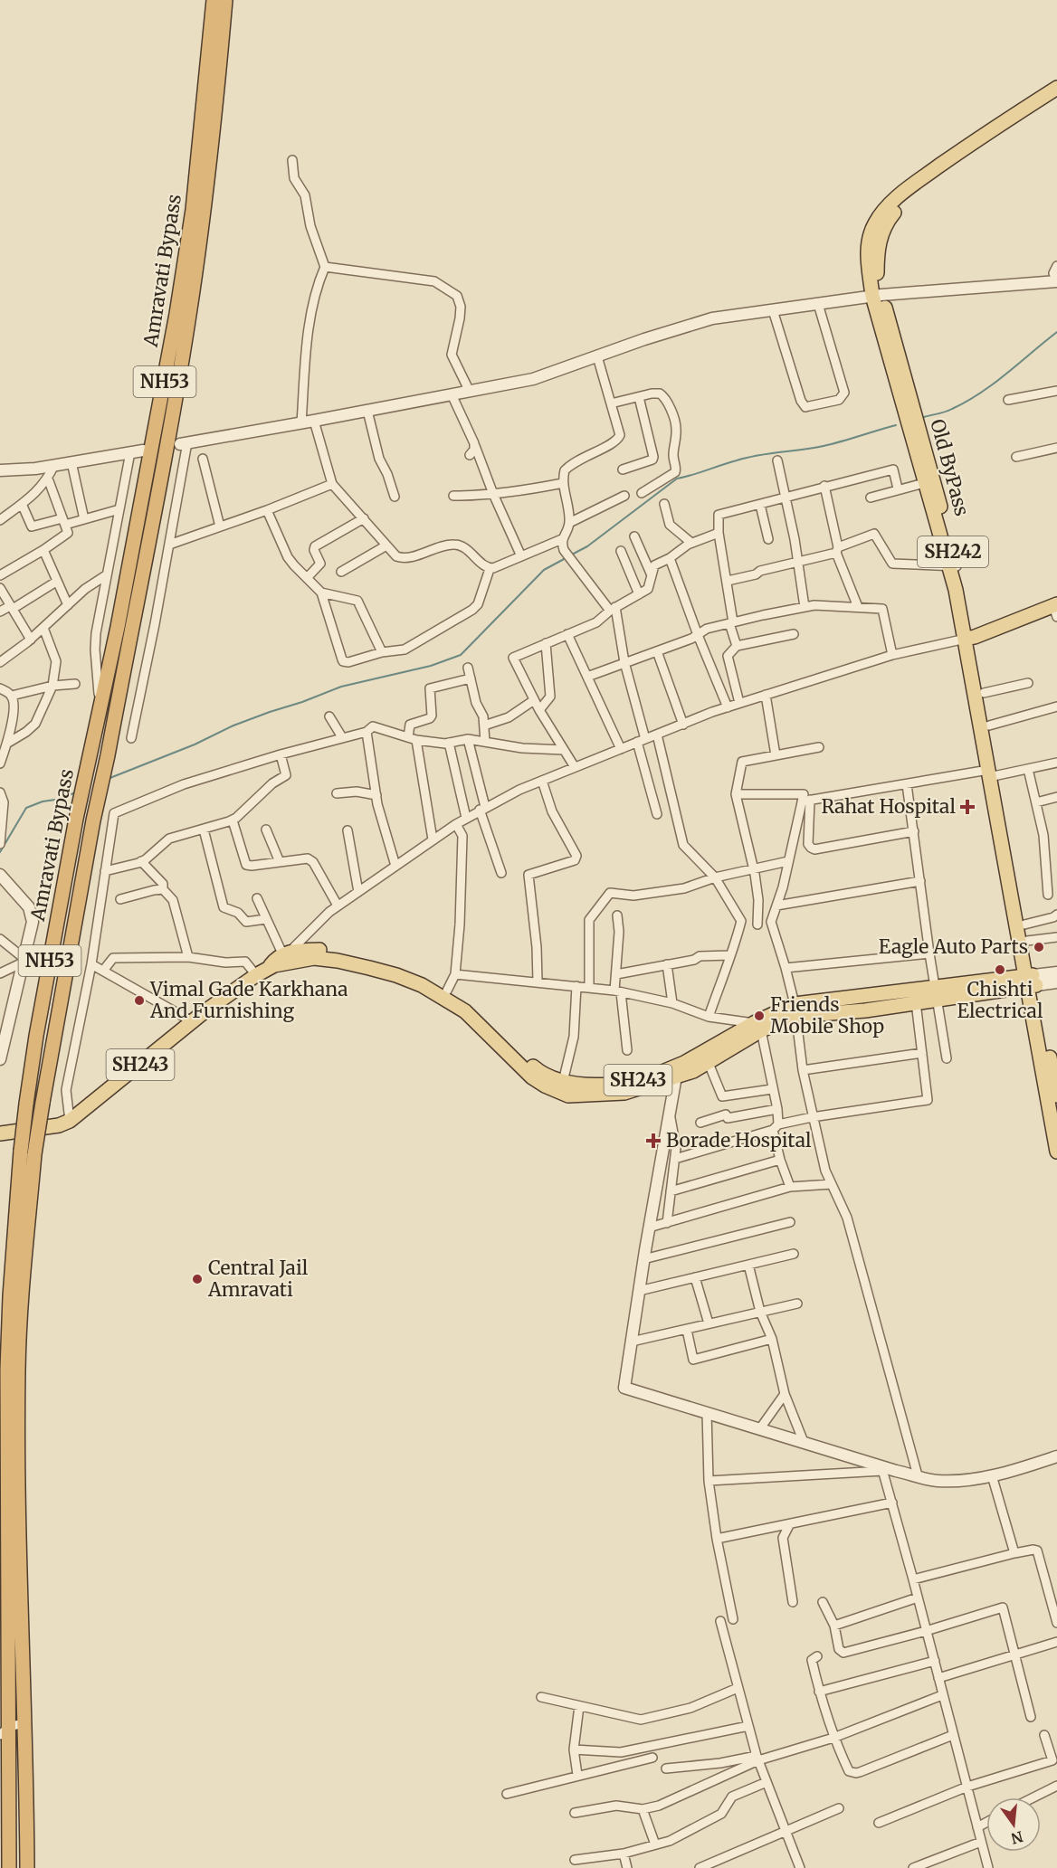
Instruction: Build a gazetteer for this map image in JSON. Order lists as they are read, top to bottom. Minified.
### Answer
{"streets":{"highway":["Amravati Bypass","NH53"],"main road":["Old ByPass","SH242","SH243"]},"crossings":[["Old ByPass","SH243"]],"places":{"health":["Rahat Hospital","Borade Hospital"],"other":["Eagle Auto Parts","Chishti Electrical","Vimal Gade Karkhana And Furnishing","Friends Mobile Shop","Central Jail Amravati"]},"north":"bottom"}
